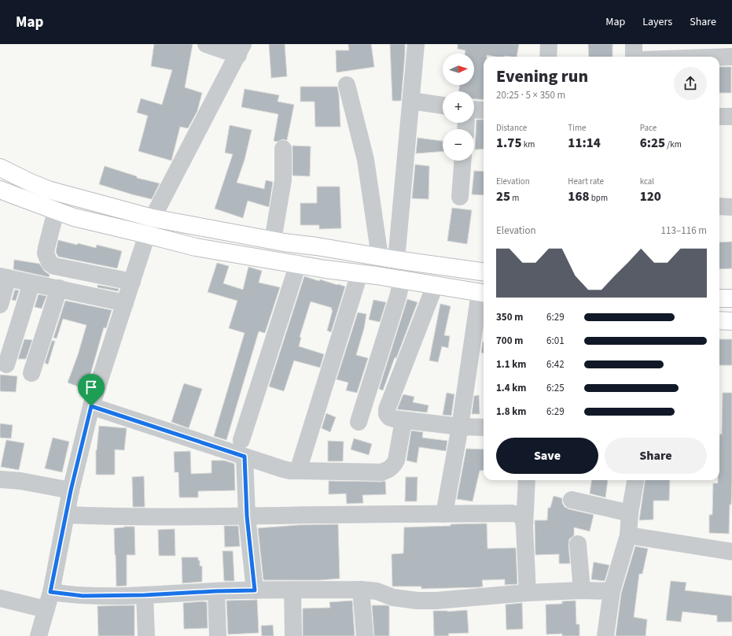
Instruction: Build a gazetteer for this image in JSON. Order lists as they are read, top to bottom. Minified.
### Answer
{"north":"right","page":{"header":"Map","nav":["Map","Layers","Share"],"map_buttons":["+","−"],"heading":["Evening run","20:25 · 5 × 350 m"],"stats":[["Distance","1.75 km"],["Time","11:14"],["Pace","6:25 /km"],["Elevation","25 m"],["Heart rate","168 bpm"],["kcal","120"]],"chart":["Elevation","113–116 m"],"list":[{"name":"350 m","note":"6:29"},{"name":"700 m","note":"6:01"},{"name":"1.1 km","note":"6:42"},{"name":"1.4 km","note":"6:25"},{"name":"1.8 km","note":"6:29"}],"buttons":["Save","Share"]}}
